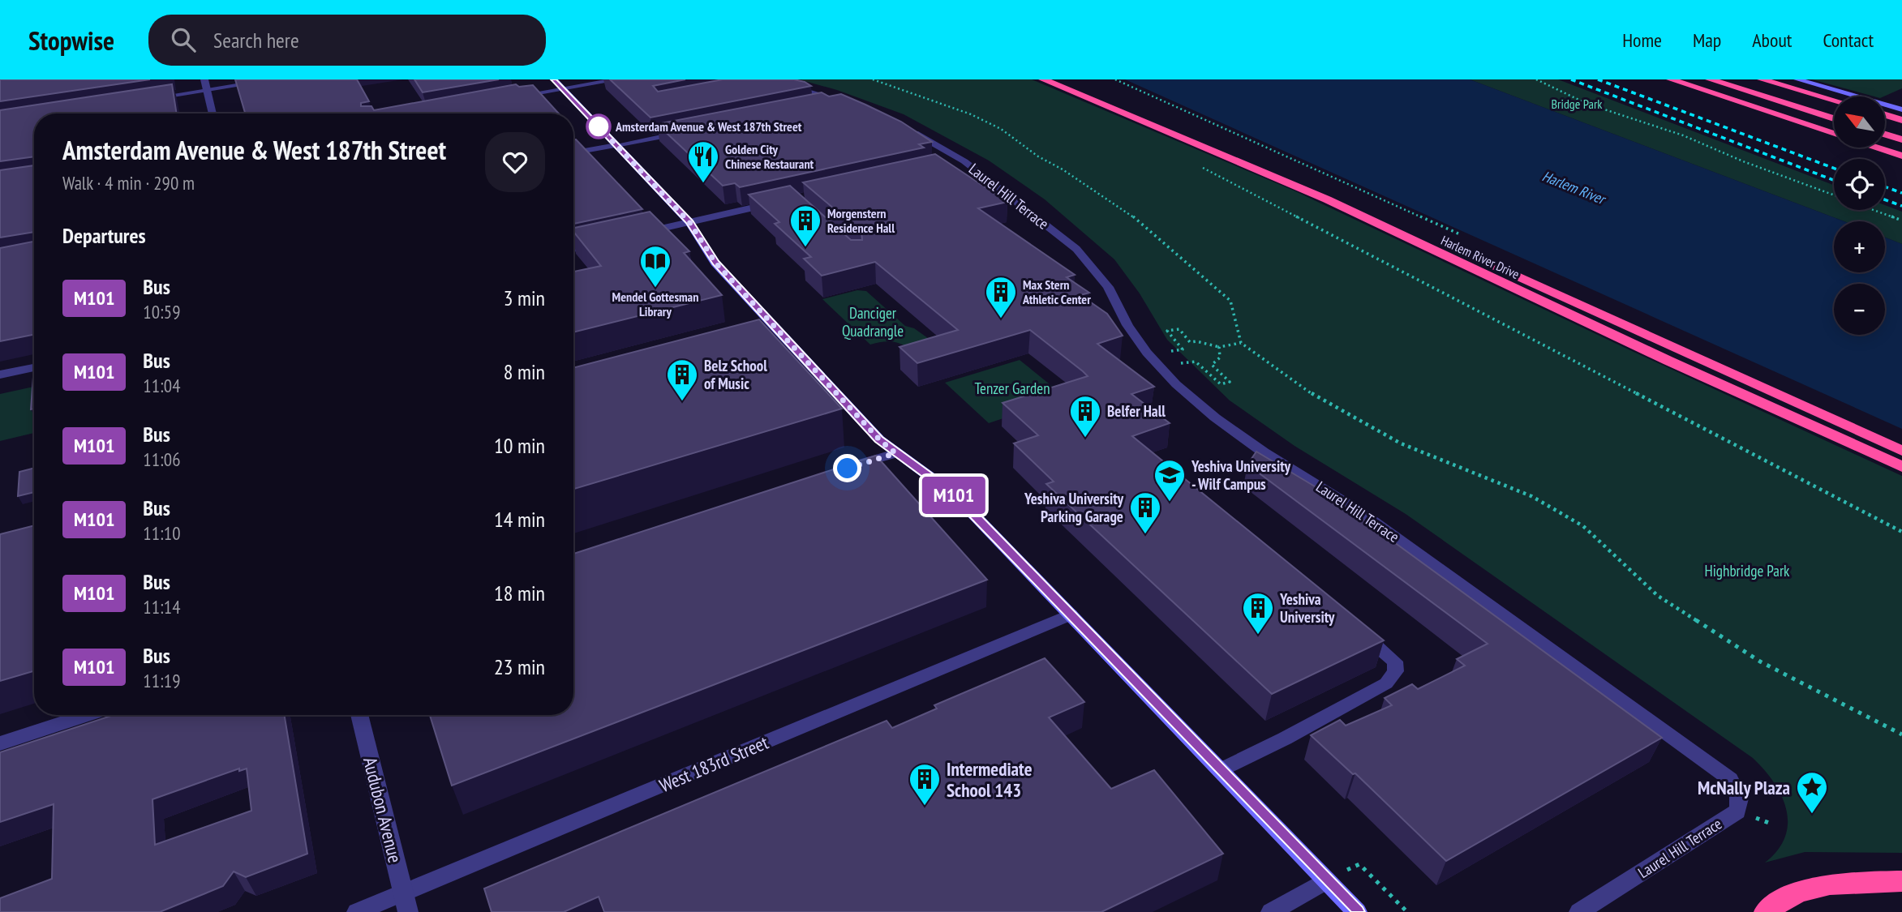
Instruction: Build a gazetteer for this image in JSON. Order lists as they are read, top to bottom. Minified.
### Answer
{"streets":{"highway":["Harlem River Drive"],"street":["Laurel Hill Terrace","West 183rd Street","Audubon Avenue"]},"crossings":[["West 183rd Street","Audubon Avenue"]],"water":["Harlem River"],"parks":["Bridge Park","Danciger Quadrangle","Tenzer Garden","Highbridge Park"],"places":{"other":["Amsterdam Avenue & West 187th Street"],"restaurant":["Golden City Chinese Restaurant"],"building":["Morgenstern Residence Hall","Max Stern Athletic Center","Belz School of Music","Belfer Hall","Yeshiva University Parking Garage","Yeshiva University","Intermediate School 143"],"library":["Mendel Gottesman Library"],"school or university":["Yeshiva University - Wilf Campus"],"place":["McNally Plaza"]},"lines":["bus line M101"],"north":"top left","page":{"header":"Stopwise","search":"Search here","nav":["Home","Map","About","Contact"],"on_map":"M101","map_buttons":["+","−"],"heading":[["Amsterdam Avenue & West 187th Street","Walk · 4 min · 290 m"],"Departures"],"list":[{"mark":"M101","name":"Bus","note":"10:59","value":"3 min"},{"mark":"M101","name":"Bus","note":"11:04","value":"8 min"},{"mark":"M101","name":"Bus","note":"11:06","value":"10 min"},{"mark":"M101","name":"Bus","note":"11:10","value":"14 min"},{"mark":"M101","name":"Bus","note":"11:14","value":"18 min"},{"mark":"M101","name":"Bus","note":"11:19","value":"23 min"}]}}
